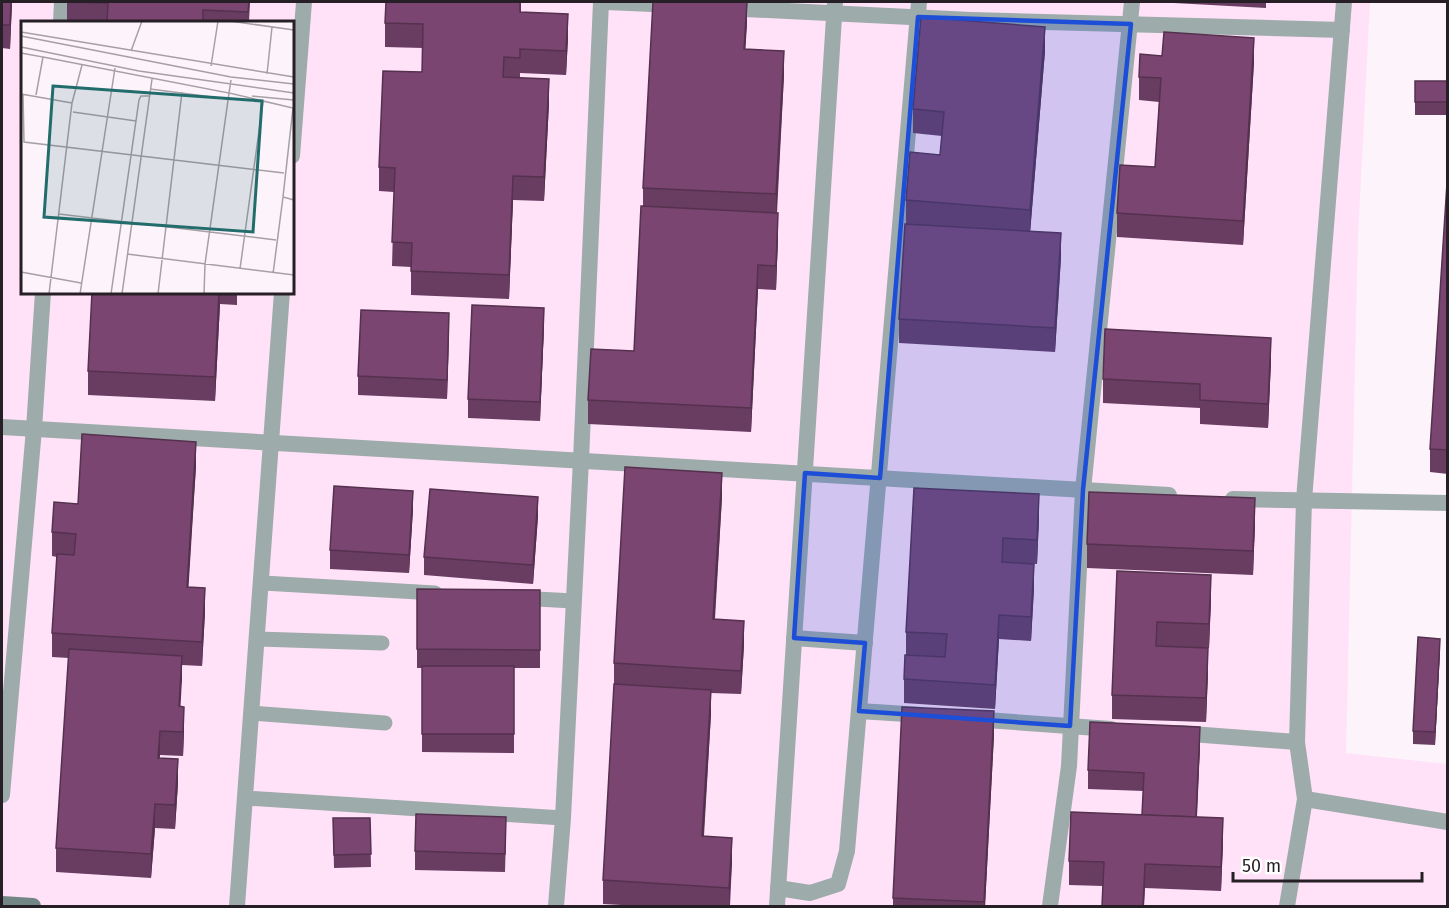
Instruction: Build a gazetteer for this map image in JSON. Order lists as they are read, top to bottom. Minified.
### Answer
{"scale_bar":"50 m"}
